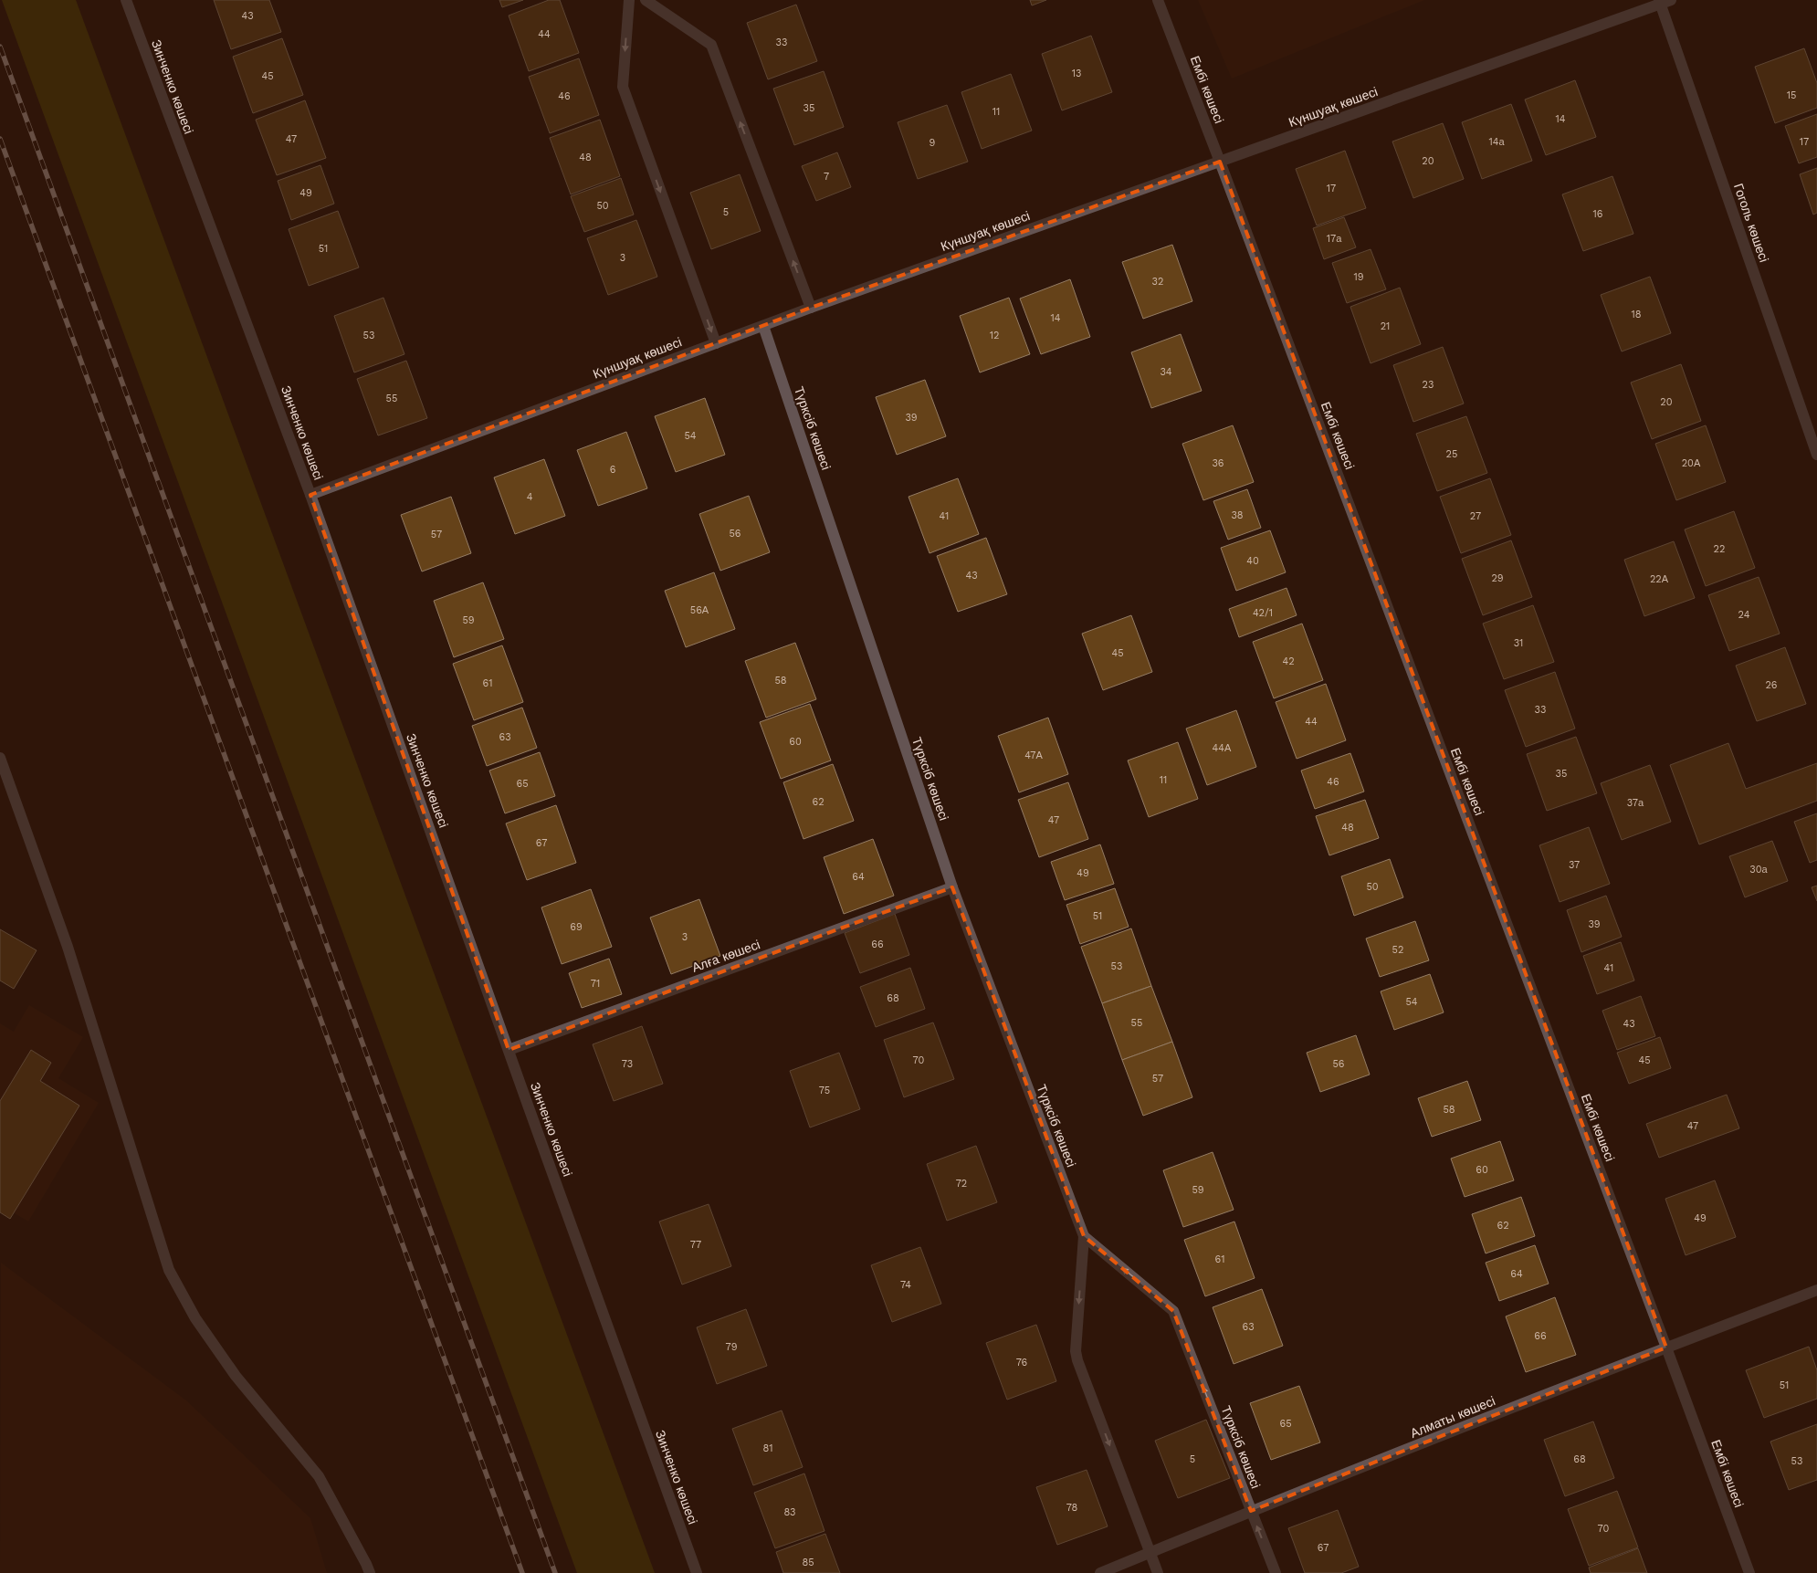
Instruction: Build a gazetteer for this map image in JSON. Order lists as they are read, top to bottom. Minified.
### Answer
{"streets":{"street":["Зинченко көшесі","Ембі көшесі","Күншуақ көшесі","Гоголь көшесі","Түрксіб көшесі","Алға көшесі","Алматы көшесі"]},"crossings":[["Зинченко көшесі","Күншуақ көшесі"],["Зинченко көшесі","Алға көшесі"],["Ембі көшесі","Күншуақ көшесі"],["Ембі көшесі","Алматы көшесі"],["Күншуақ көшесі","Гоголь көшесі"],["Күншуақ көшесі","Түрксіб көшесі"],["Түрксіб көшесі","Алға көшесі"],["Түрксіб көшесі","Алматы көшесі"]],"house_numbers":["43","44","33","13","45","15","46","35","11","14","47","14а","17","9","48","20","7","17","49","50","5","16","17а","51","3","19","32","18","14","21","53","12","34","23","55","20","39","54","25","36","20А","6","4","38","41","27","56","57","22","40","43","29","22А","56А","42/1","24","59","31","45","42","58","61","26","33","44","63","60","44А","47А","35","11","46","65","62","37а","47","48","67","37","30а","49","64","50","51","39","69","3","66","52","53","41","71","68","54","55","43","70","45","73","56","57","75","58","47","60","72","59","49","62","77","61","64","74","63","66","79","76","51","65","81","5","68","53","78","83","70","67","85"]}
